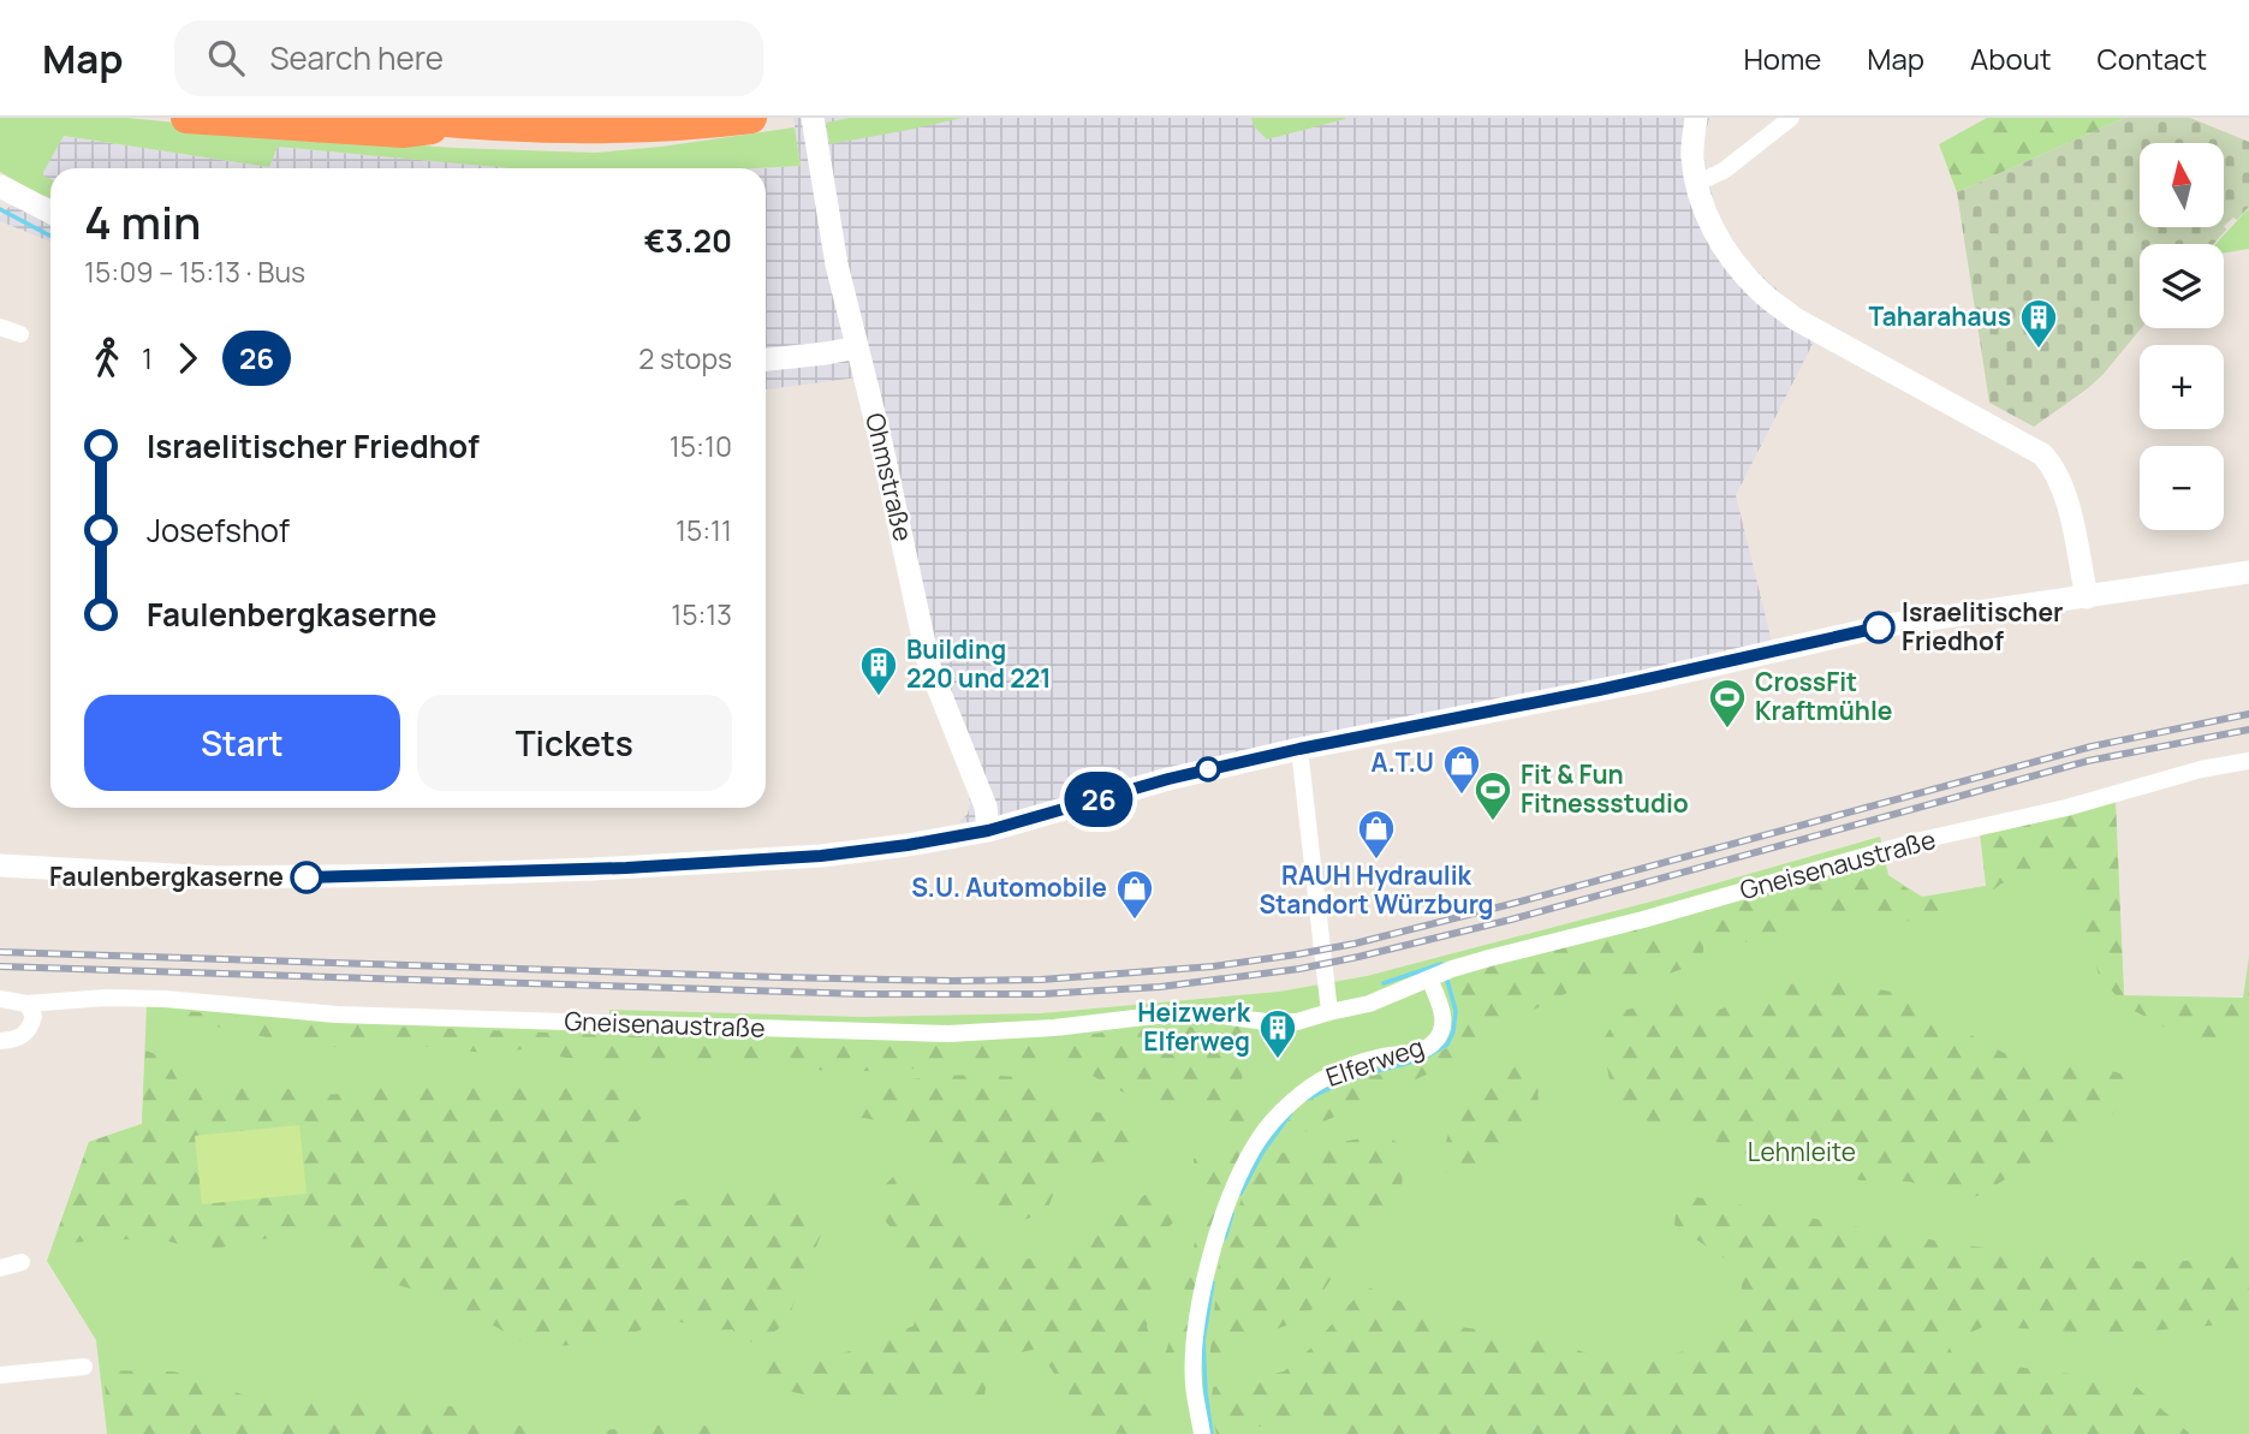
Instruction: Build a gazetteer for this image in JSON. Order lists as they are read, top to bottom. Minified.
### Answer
{"streets":{"street":["Ohmstraße","Gneisenaustraße","Elferweg"]},"crossings":[["Gneisenaustraße","Elferweg"]],"parks":["Lehnleite"],"places":{"building":["Taharahaus","Building 220 und 221","Heizwerk Elferweg"],"other":["Israelitischer Friedhof","Faulenbergkaserne"],"sports":["CrossFit Kraftmühle","Fit & Fun Fitnessstudio"],"shop":["A.T.U","RAUH Hydraulik Standort Würzburg","S.U. Automobile"]},"lines":["bus line 26"],"north":"top","page":{"header":"Map","search":"Search here","nav":["Home","Map","About","Contact"],"on_map":"26","map_buttons":["+","−"],"heading":["4 min","15:09 – 15:13 · Bus","€3.20"],"legs":["1","26","2 stops"],"list":[{"name":"Israelitischer Friedhof","value":"15:10"},{"name":"Josefshof","value":"15:11"},{"name":"Faulenbergkaserne","value":"15:13"}],"buttons":["Start","Tickets"]}}
